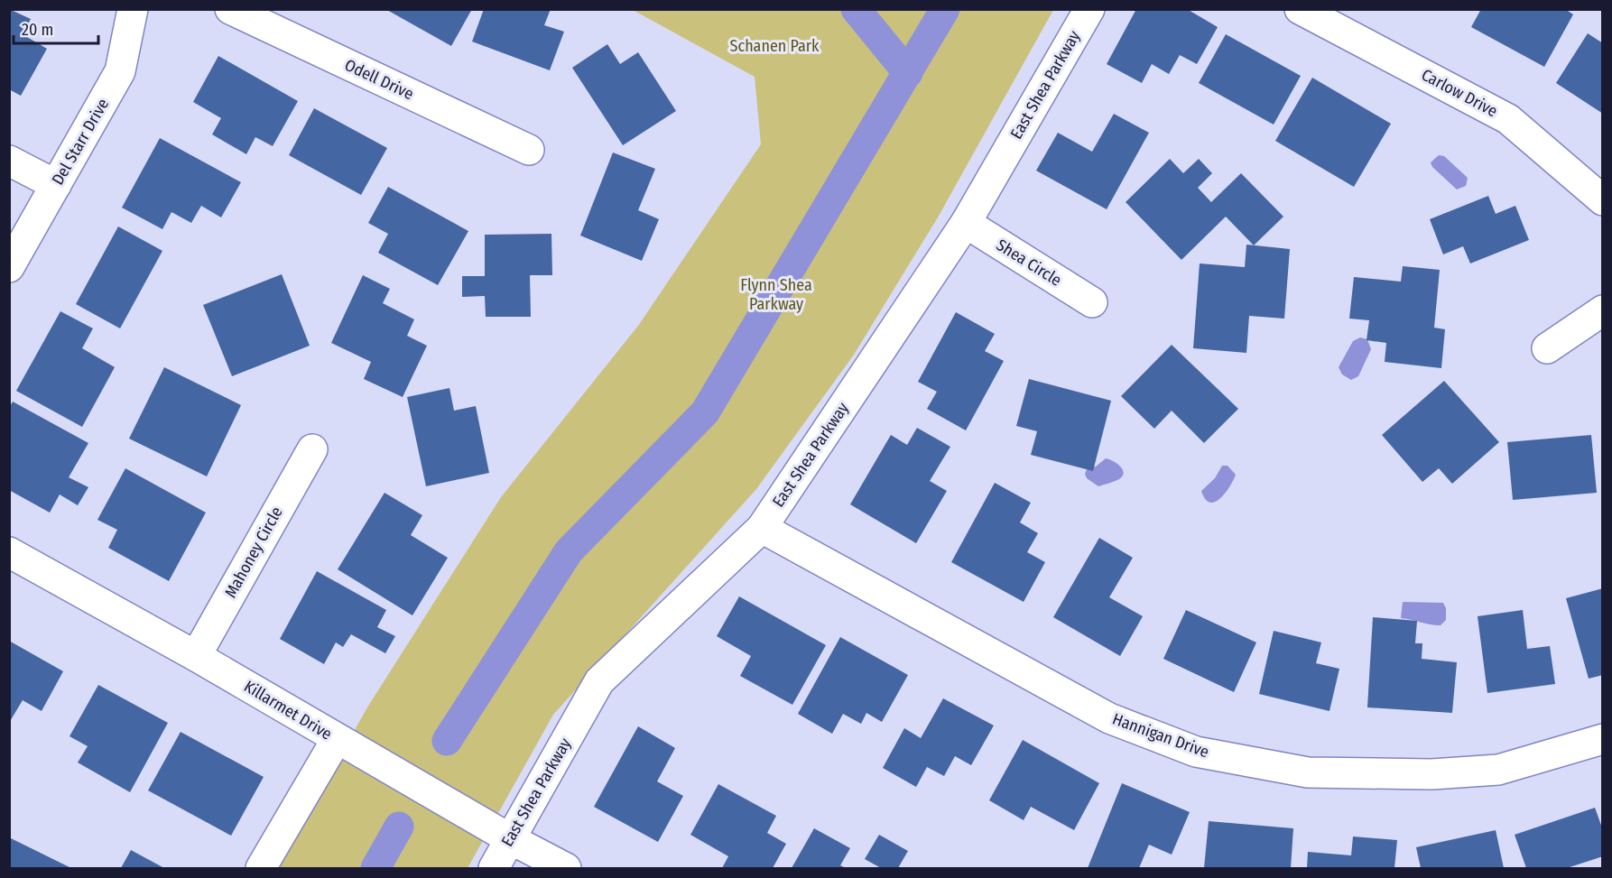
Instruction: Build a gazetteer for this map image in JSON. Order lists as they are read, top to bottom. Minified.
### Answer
{"streets":{"street":["Odell Drive","East Shea Parkway","Carlow Drive","Del Starr Drive","Shea Circle","Mahoney Circle","Killarmet Drive","Hannigan Drive"]},"crossings":[["East Shea Parkway","Shea Circle"],["East Shea Parkway","Killarmet Drive"],["East Shea Parkway","Hannigan Drive"],["Mahoney Circle","Killarmet Drive"]],"parks":["Schanen Park","Flynn Shea Parkway"],"scale_bar":"20 m"}
